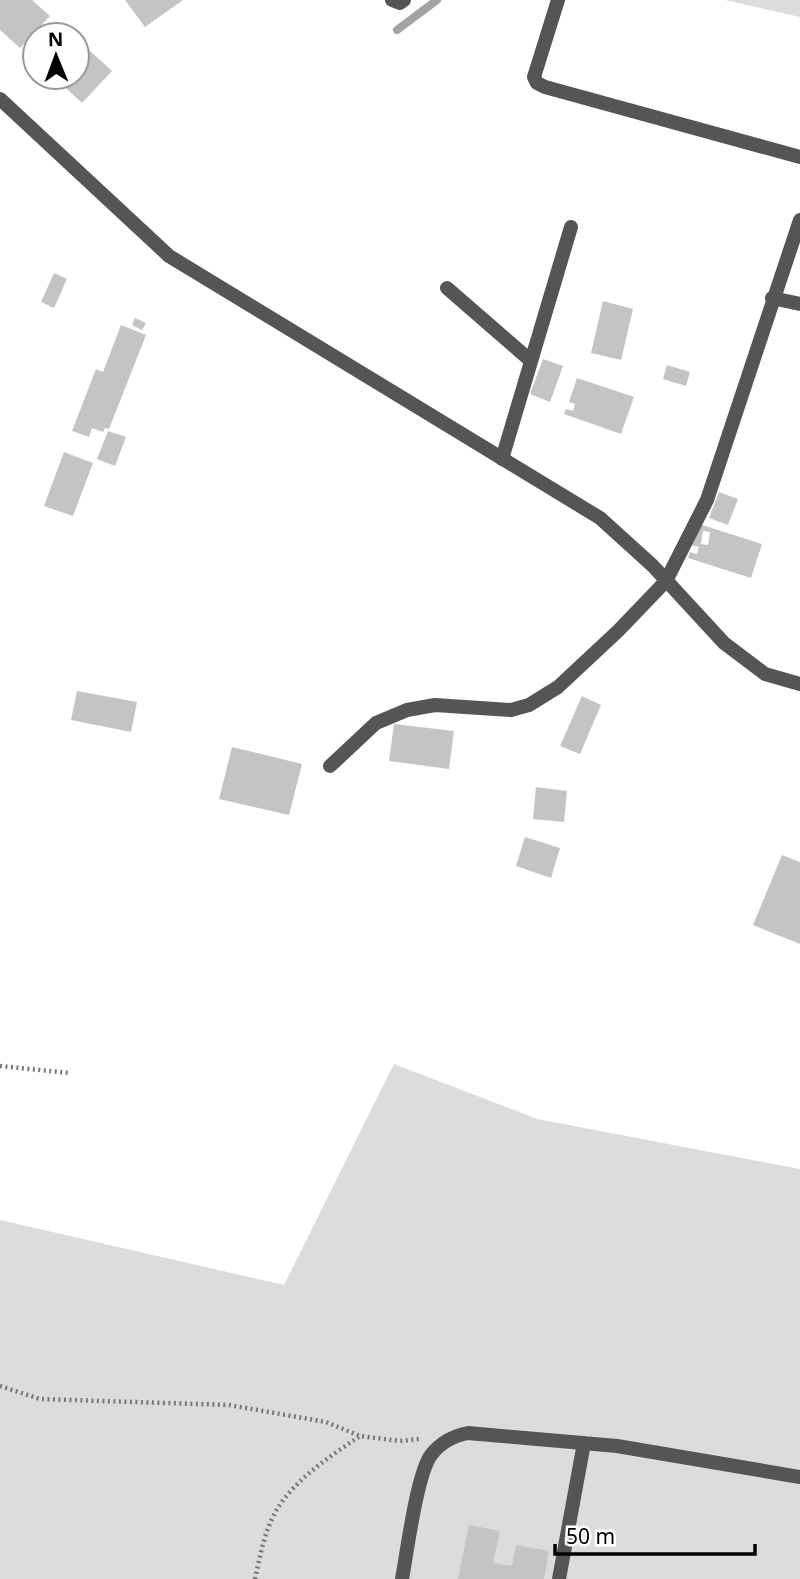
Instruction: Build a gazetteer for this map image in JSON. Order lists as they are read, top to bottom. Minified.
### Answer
{"scale_bar":"50 m","north":"top"}
